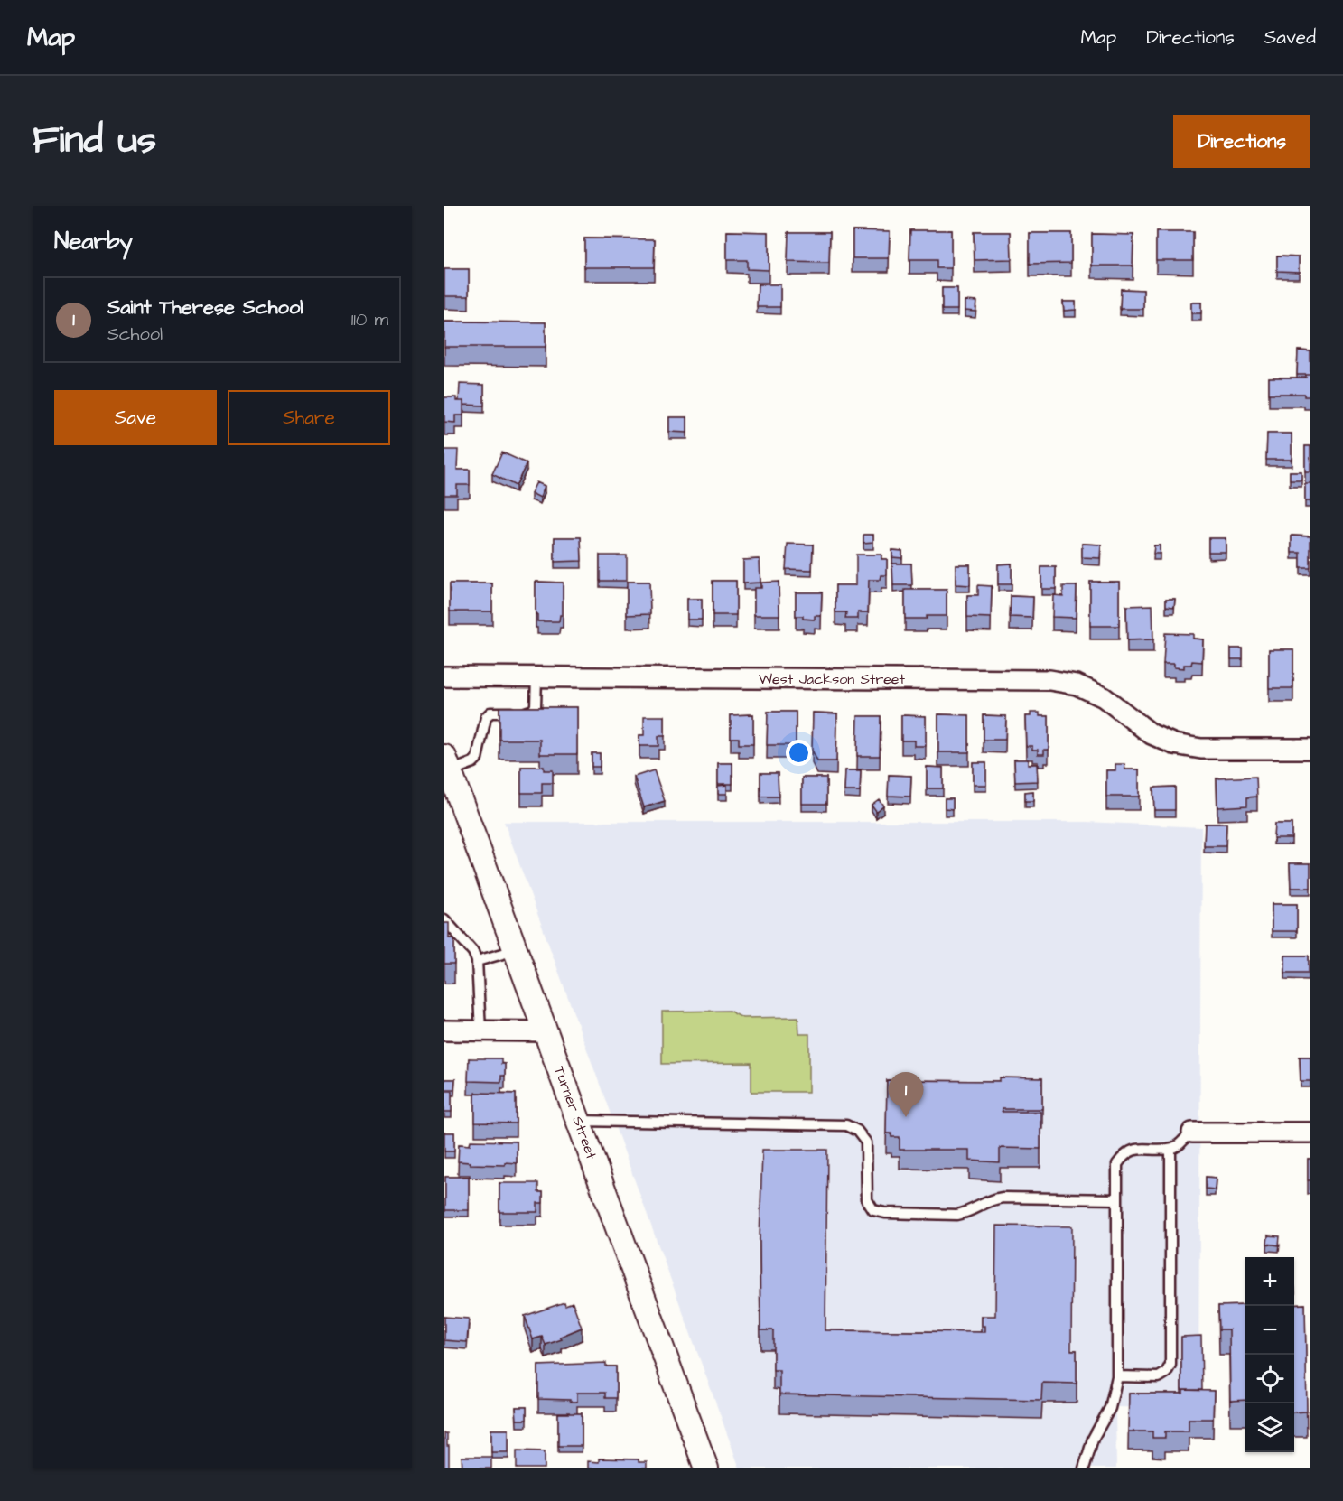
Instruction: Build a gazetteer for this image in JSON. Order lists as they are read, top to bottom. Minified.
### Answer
{"streets":{"street":["West Jackson Street","Turner Street"]},"page":{"header":"Map","nav":["Map","Directions","Saved"],"title":"Find us","buttons":["Directions",["Save","Share"]],"heading":"Nearby","list":[{"mark":"1","name":"Saint Therese School","note":"School","value":"110 m"}],"pins":"1","map_buttons":["+","−"]}}
